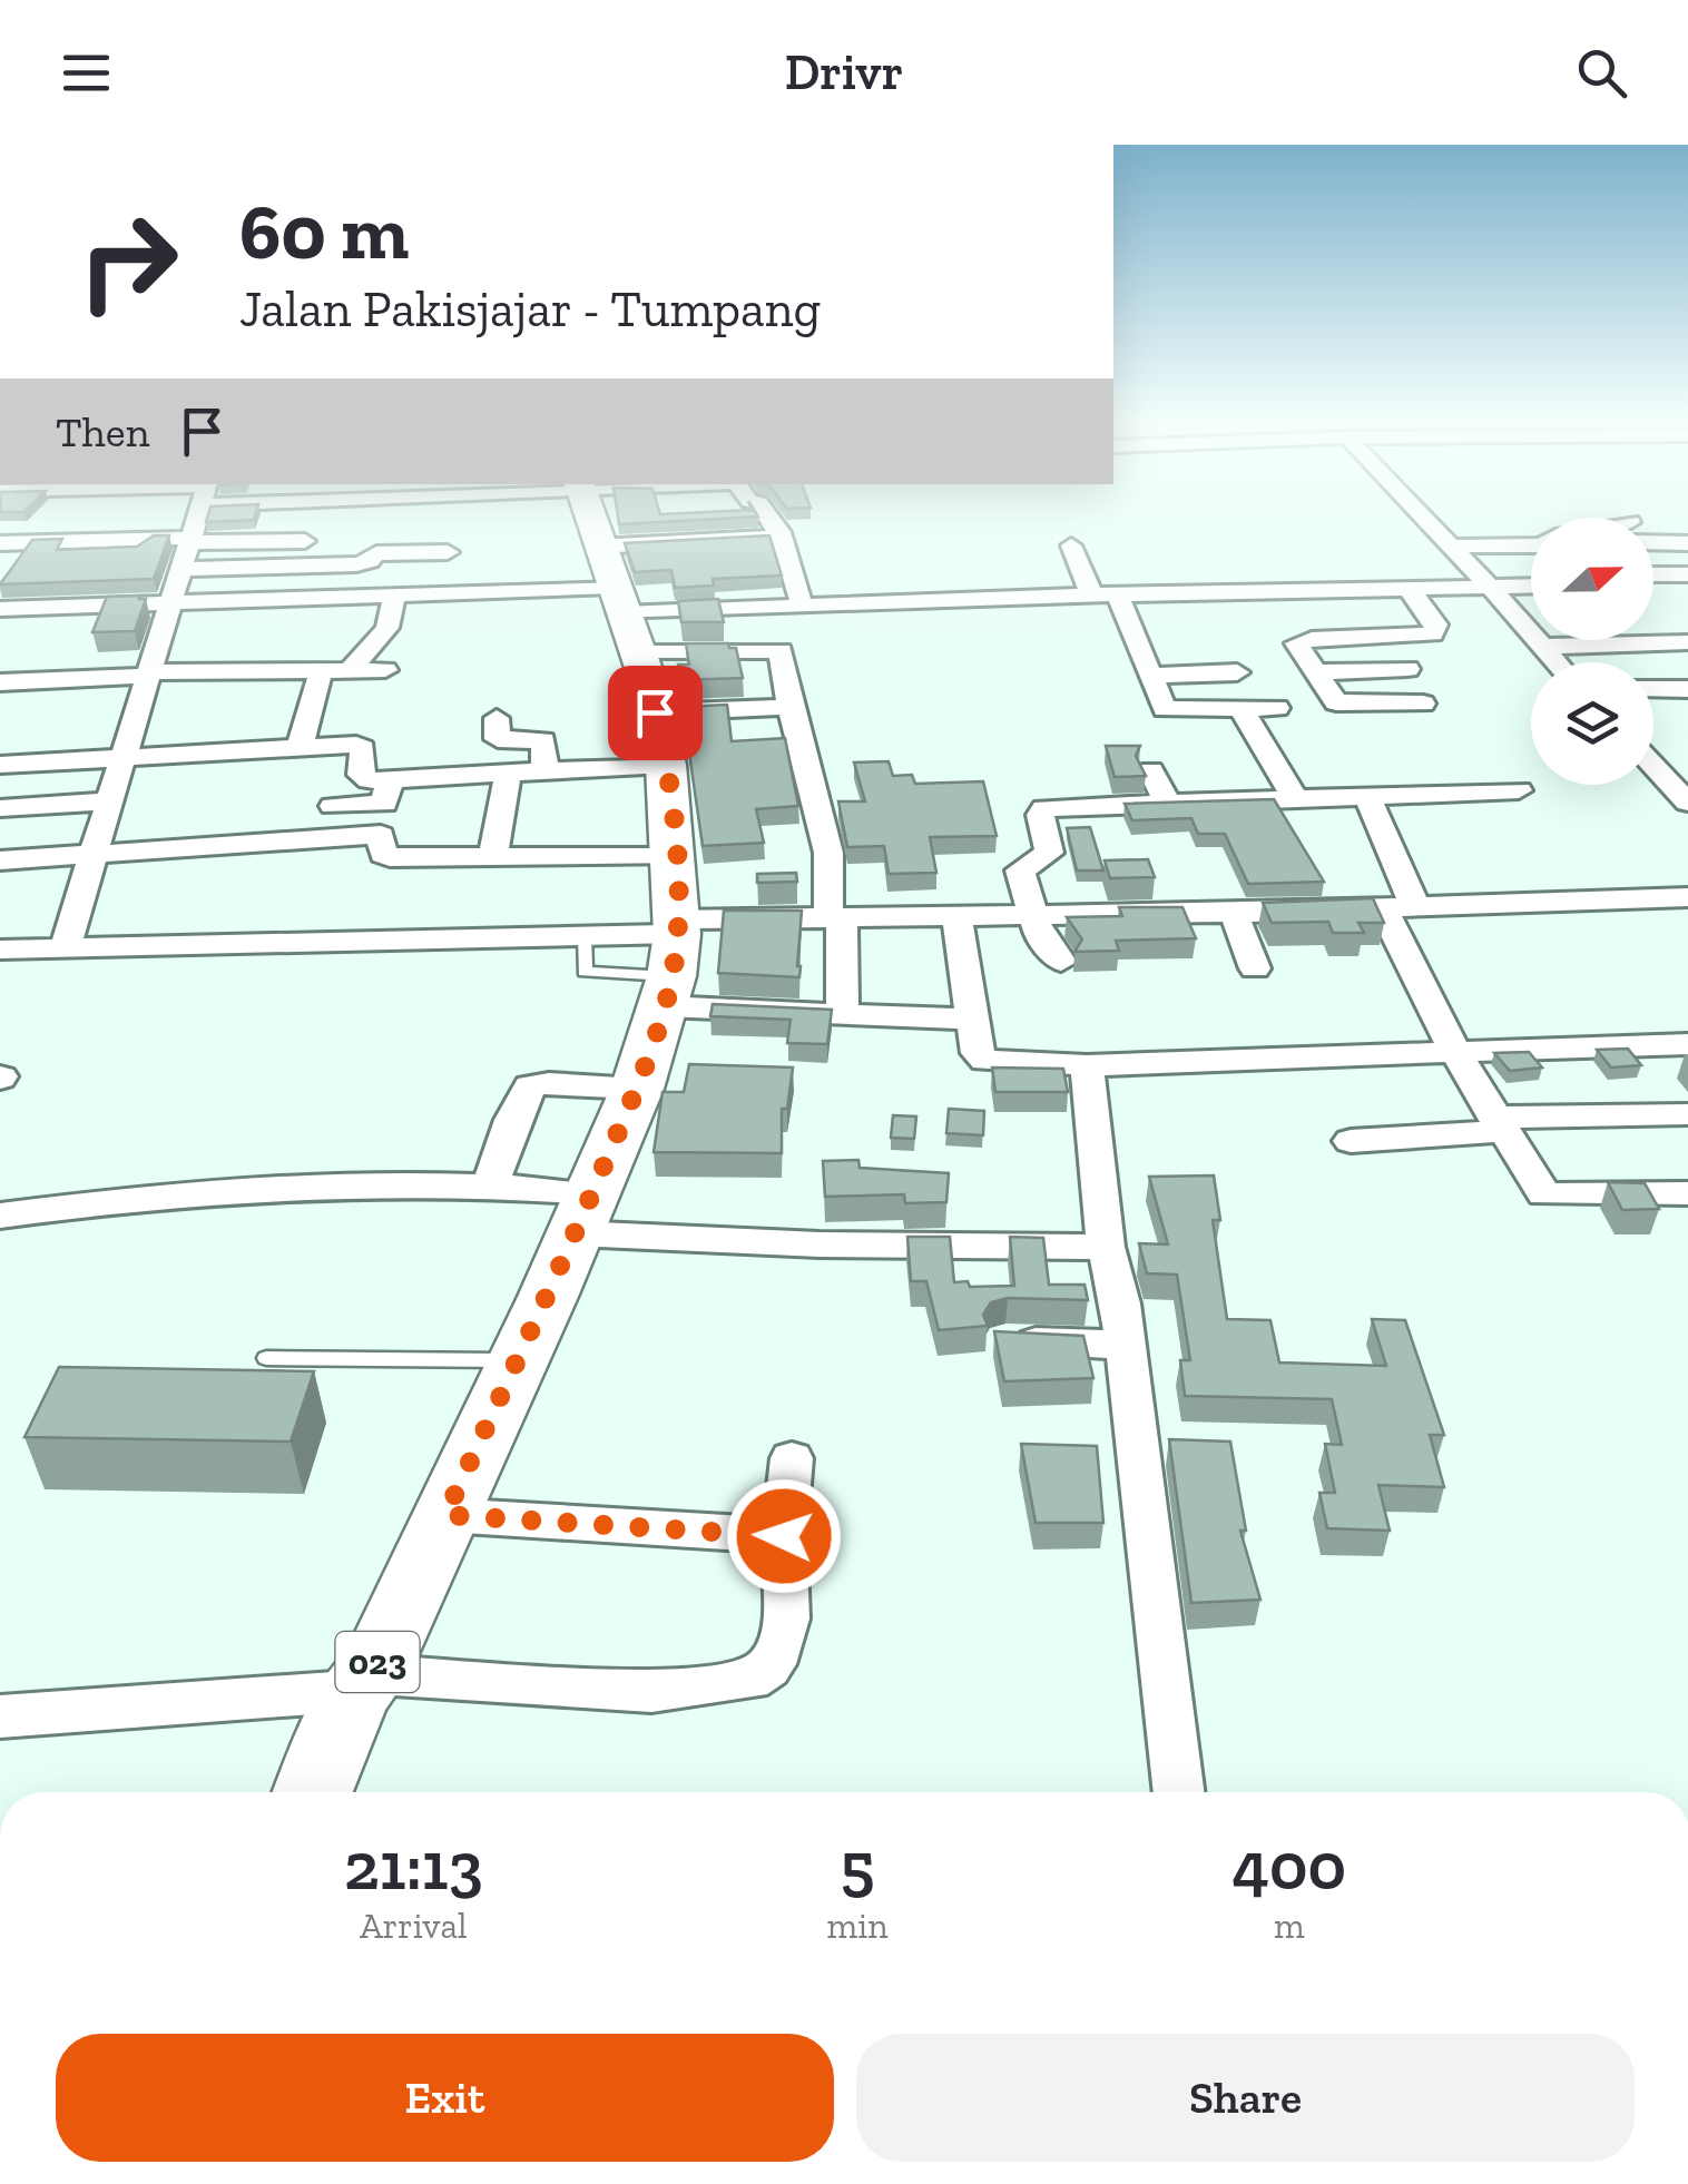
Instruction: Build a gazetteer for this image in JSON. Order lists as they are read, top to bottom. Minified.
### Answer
{"streets":{"main road":["023"]},"north":"right","page":{"header":"Drivr","turn":["60 m","Jalan Pakisjajar - Tumpang"],"then":"Then","eta":["21:13","Arrival","5","min","400","m"],"buttons":["Exit","Share"]}}
